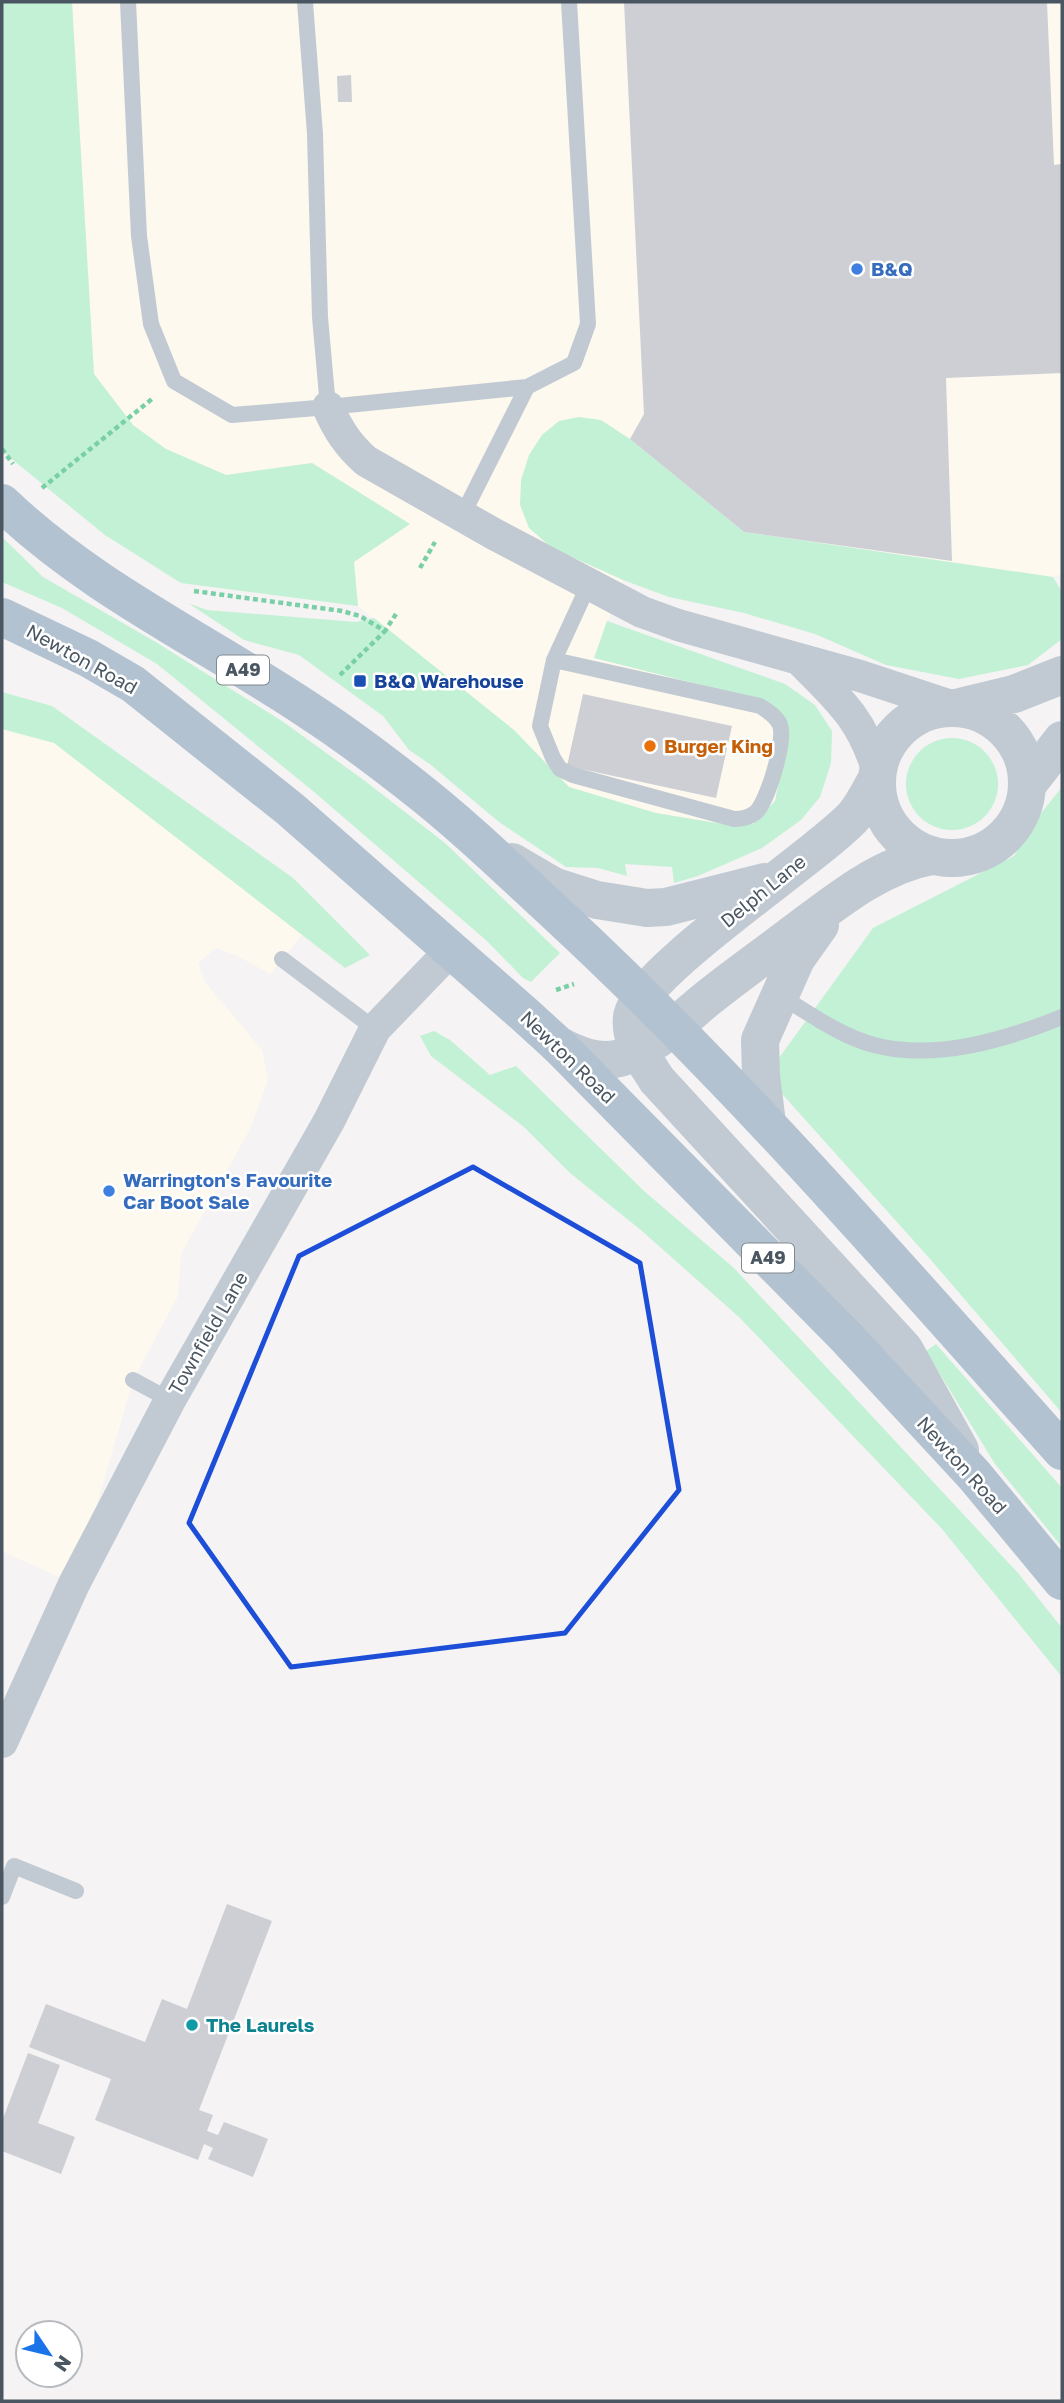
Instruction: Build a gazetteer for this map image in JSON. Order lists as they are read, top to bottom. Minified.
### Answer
{"streets":{"main road":["Newton Road","A49"],"street":["Delph Lane","Townfield Lane"]},"crossings":[["Newton Road","Townfield Lane"],["A49","Delph Lane"]],"places":{"other":["B&Q","Burger King","Warrington's Favourite Car Boot Sale","The Laurels"],"transit":["B&Q Warehouse"]},"north":"bottom right"}
